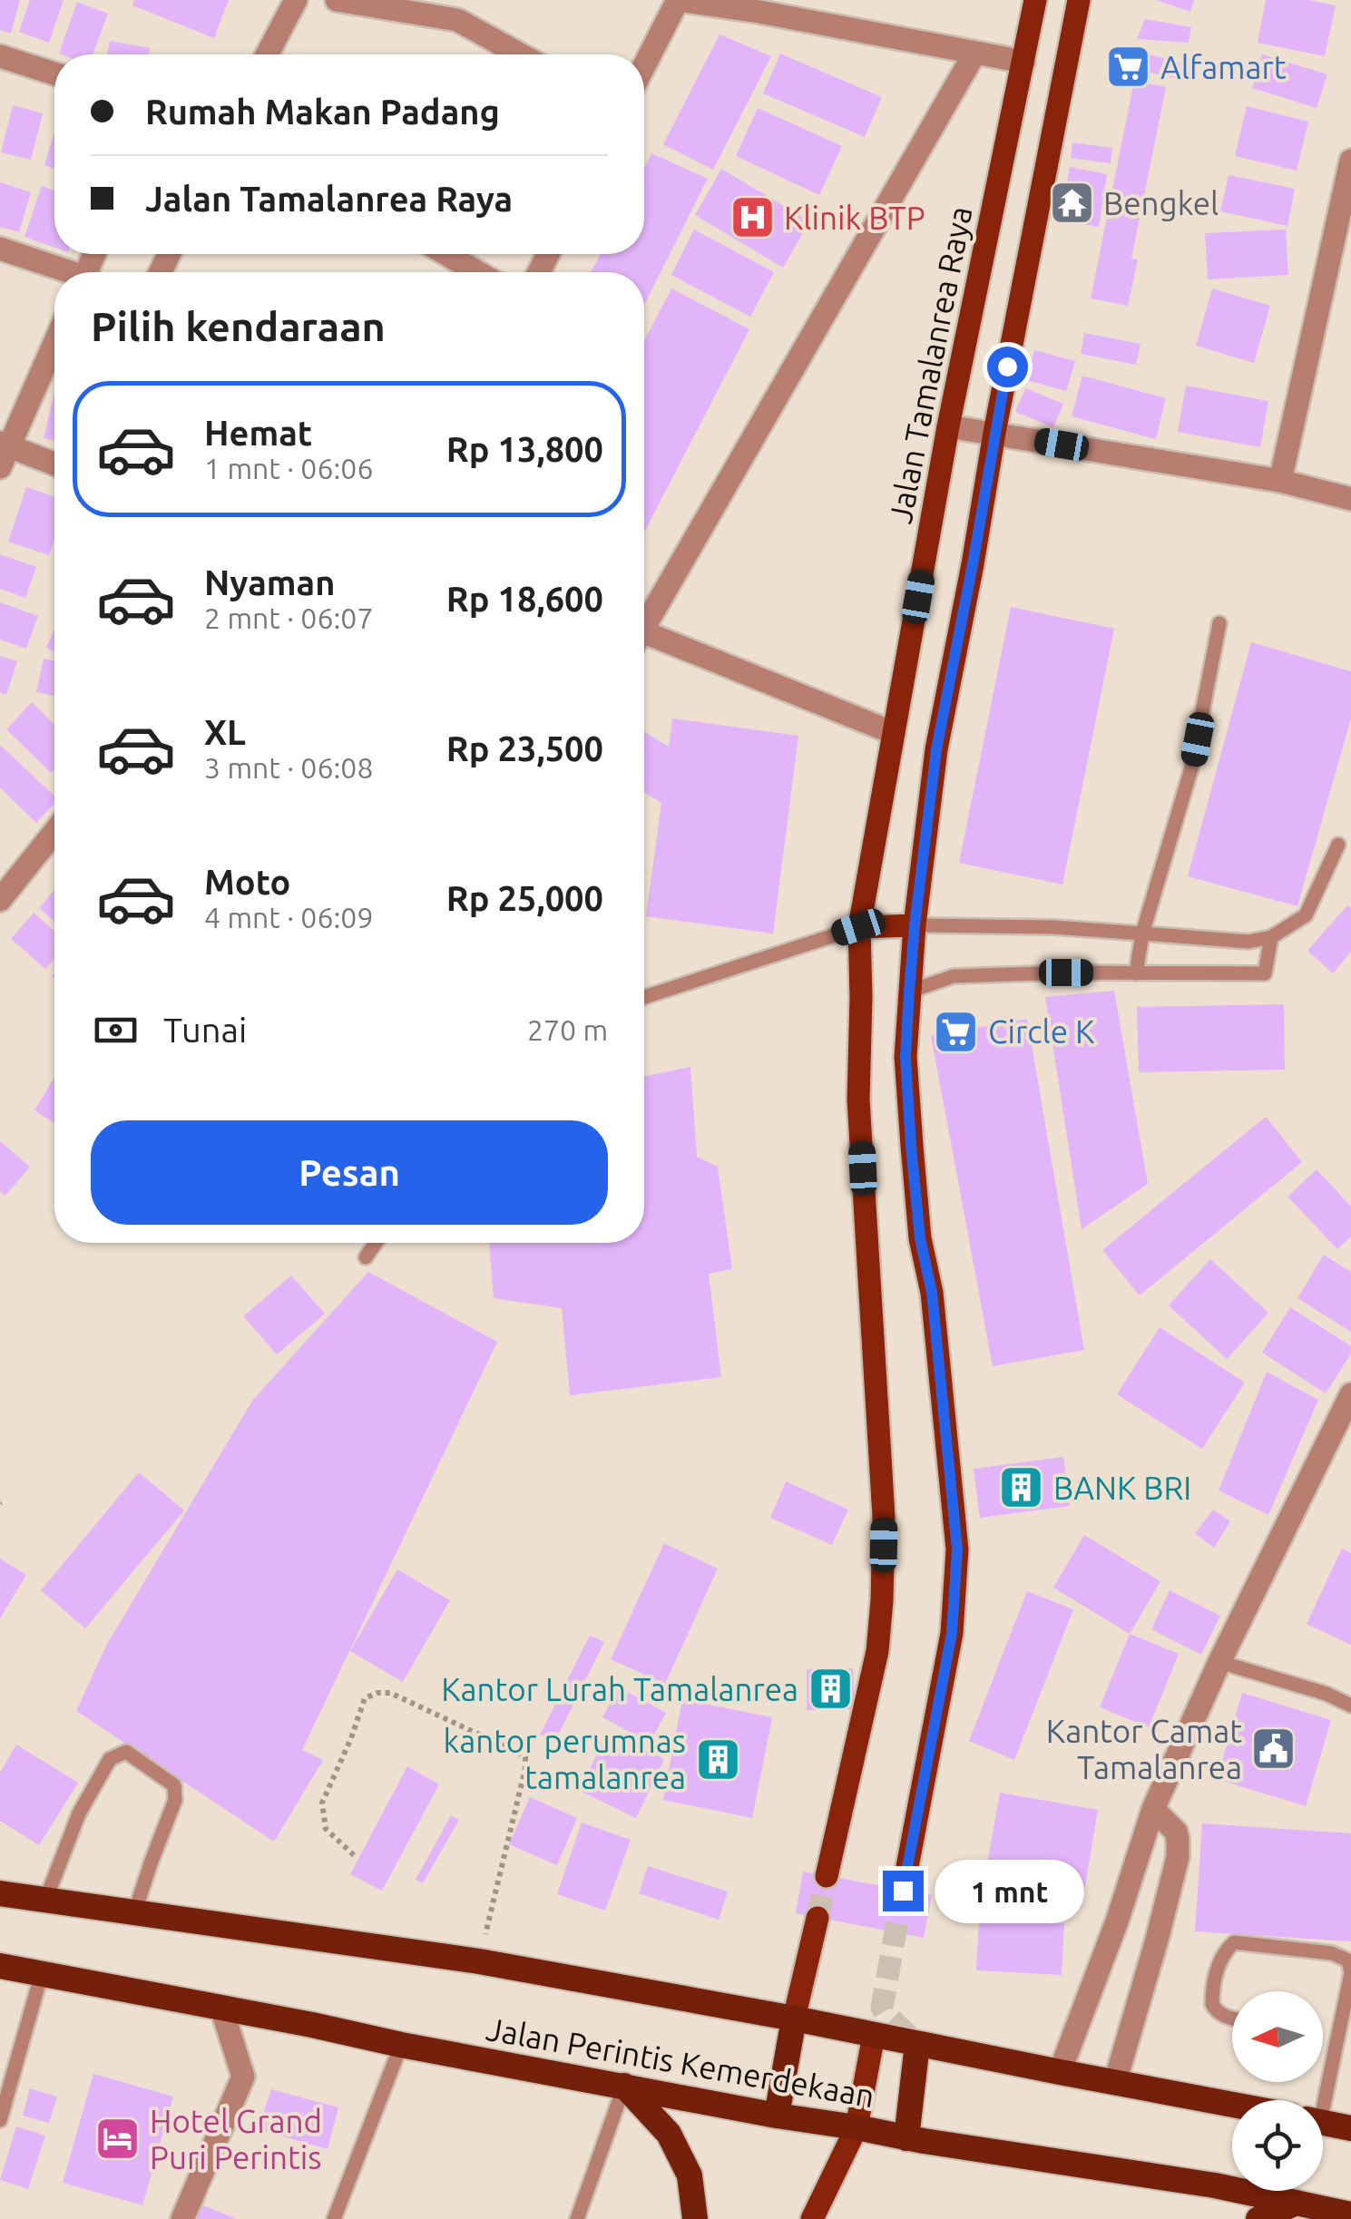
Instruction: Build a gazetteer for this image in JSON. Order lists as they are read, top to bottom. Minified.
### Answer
{"streets":{"highway":["Jalan Perintis Kemerdekaan"],"main road":["Jalan Tamalanrea Raya"]},"places":{"supermarket":["Alfamart","Circle K"],"temple":["Bengkel"],"hospital":["Klinik BTP"],"building":["BANK BRI","Kantor Lurah Tamalanrea","kantor perumnas tamalanrea"],"public building":["Kantor Camat Tamalanrea"],"hotel":["Hotel Grand Puri Perintis"]},"north":"left","page":{"banner":["Rumah Makan Padang","Jalan Tamalanrea Raya"],"heading":"Pilih kendaraan","list":[{"name":"Hemat","note":"1 mnt · 06:06","value":"Rp 13,800"},{"name":"Nyaman","note":"2 mnt · 06:07","value":"Rp 18,600"},{"name":"XL","note":"3 mnt · 06:08","value":"Rp 23,500"},{"name":"Moto","note":"4 mnt · 06:09","value":"Rp 25,000"}],"pay":["Tunai","270 m"],"buttons":"Pesan","bubble":"1 mnt"}}
